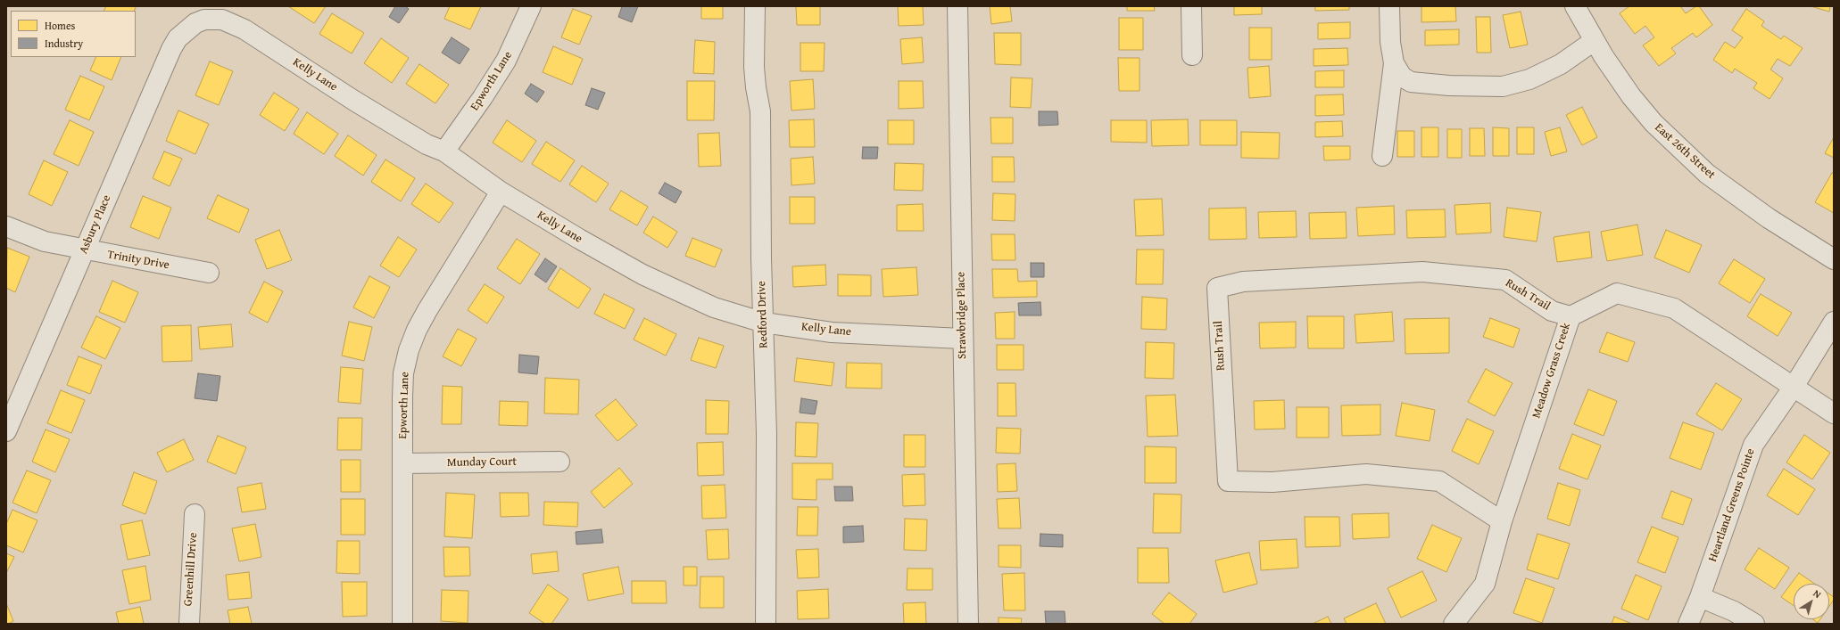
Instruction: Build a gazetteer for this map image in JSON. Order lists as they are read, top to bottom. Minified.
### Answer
{"streets":{"street":["Kelly Lane","Epworth Lane","East 26th Street","Asbury Place","Trinity Drive","Rush Trail","Redford Drive","Strawbridge Place","Meadow Grass Creek","Munday Court","Heartland Greens Pointe","Greenhill Drive"]},"crossings":[["Kelly Lane","Epworth Lane"],["Kelly Lane","Asbury Place"],["Kelly Lane","Redford Drive"],["Kelly Lane","Strawbridge Place"],["Epworth Lane","Munday Court"],["Asbury Place","Trinity Drive"],["Rush Trail","Meadow Grass Creek"],["Meadow Grass Creek","Heartland Greens Pointe"]],"legend":["Homes","Industry"],"north":"top right"}
